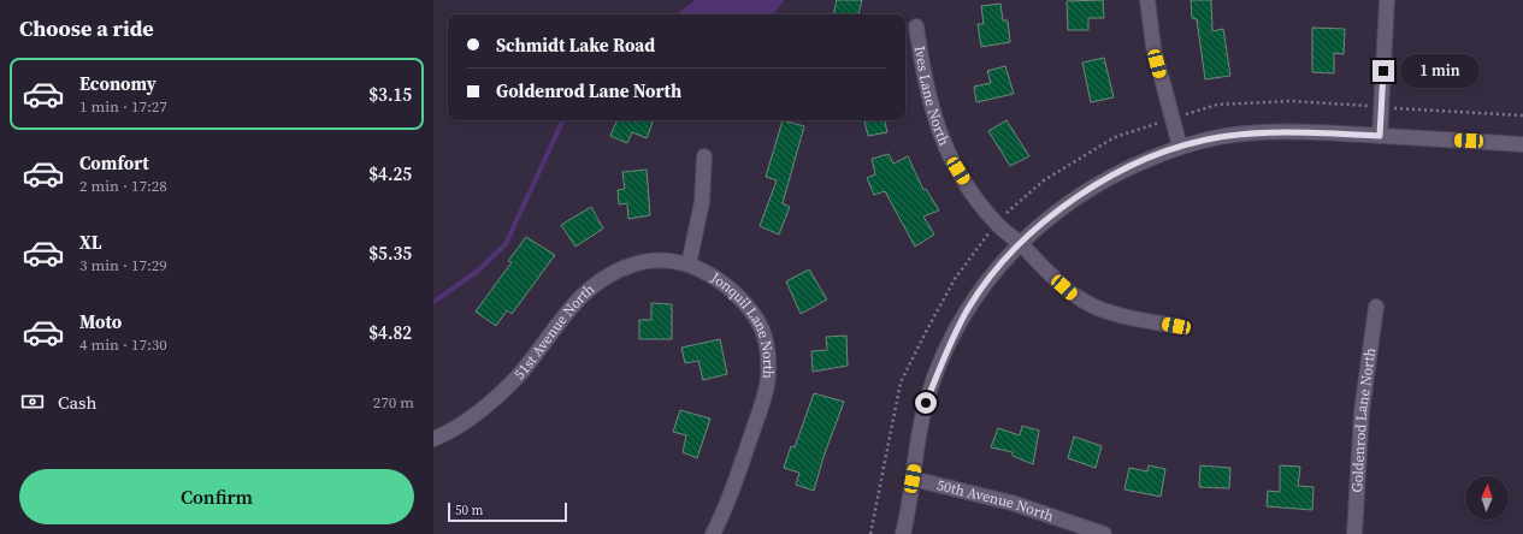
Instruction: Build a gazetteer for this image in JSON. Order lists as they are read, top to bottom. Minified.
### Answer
{"streets":{"street":["Ives Lane North","Jonquil Lane North","51st Avenue North","Goldenrod Lane North","50th Avenue North"]},"crossings":[["Jonquil Lane North","51st Avenue North"]],"scale_bar":"50 m","north":"top","page":{"heading":"Choose a ride","banner":["Schmidt Lake Road","Goldenrod Lane North"],"bubble":"1 min","list":[{"name":"Economy","note":"1 min · 17:27","value":"$3.15"},{"name":"Comfort","note":"2 min · 17:28","value":"$4.25"},{"name":"XL","note":"3 min · 17:29","value":"$5.35"},{"name":"Moto","note":"4 min · 17:30","value":"$4.82"}],"pay":["Cash","270 m"],"buttons":"Confirm","scale":"50 m"}}
